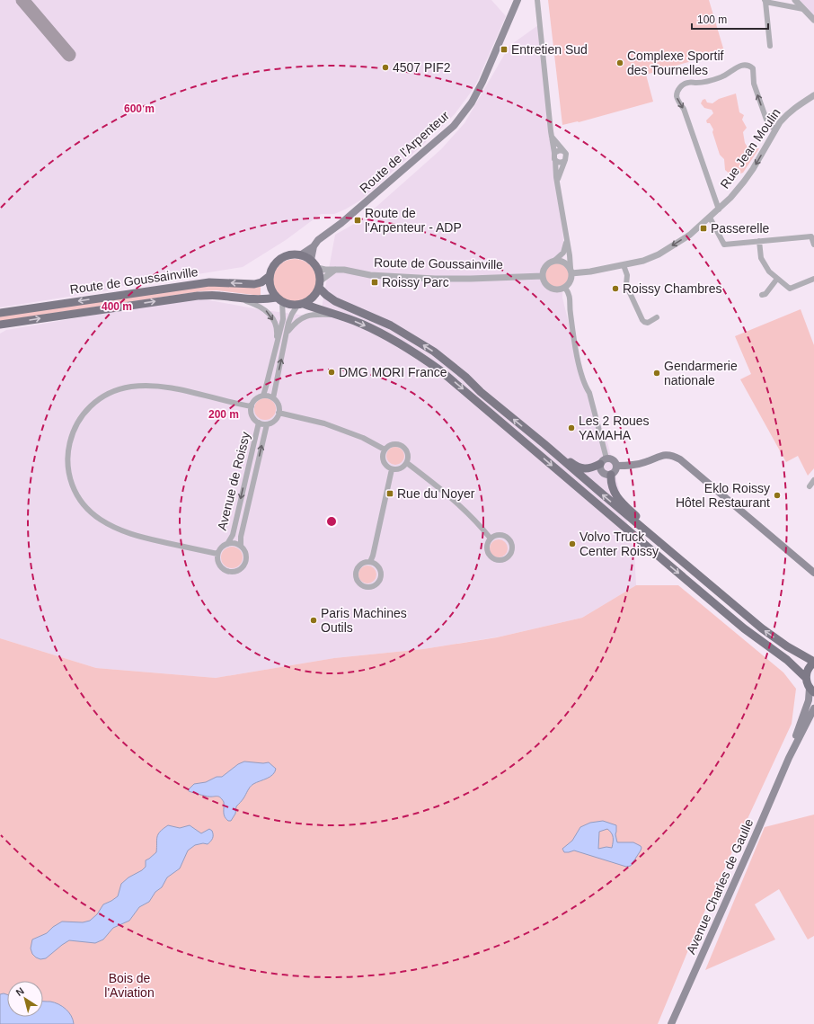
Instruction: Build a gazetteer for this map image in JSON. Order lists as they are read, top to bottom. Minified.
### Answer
{"streets":{"main road":["Route de l'Arpenteur","Route de Goussainville","Avenue Charles de Gaulle"],"street":["Rue Jean Moulin","Avenue de Roissy"]},"crossings":[["Rue Jean Moulin","Route de Goussainville"],["Route de l'Arpenteur","Route de Goussainville"]],"one_way":["Rue Jean Moulin"],"parks":["Bois de l'Aviation"],"places":{"transit":["Entretien Sud","Route de l'Arpenteur - ADP","Passerelle","Roissy Parc","Rue du Noyer"],"other":["Complexe Sportif des Tournelles","4507 PIF2","Roissy Chambres","DMG MORI France","Gendarmerie nationale","Les 2 Roues YAMAHA","Eklo Roissy Hôtel Restaurant","Volvo Truck Center Roissy","Paris Machines Outils"]},"scale_bar":"100 m","north":"top left","rings":["600 m","400 m","200 m"]}
